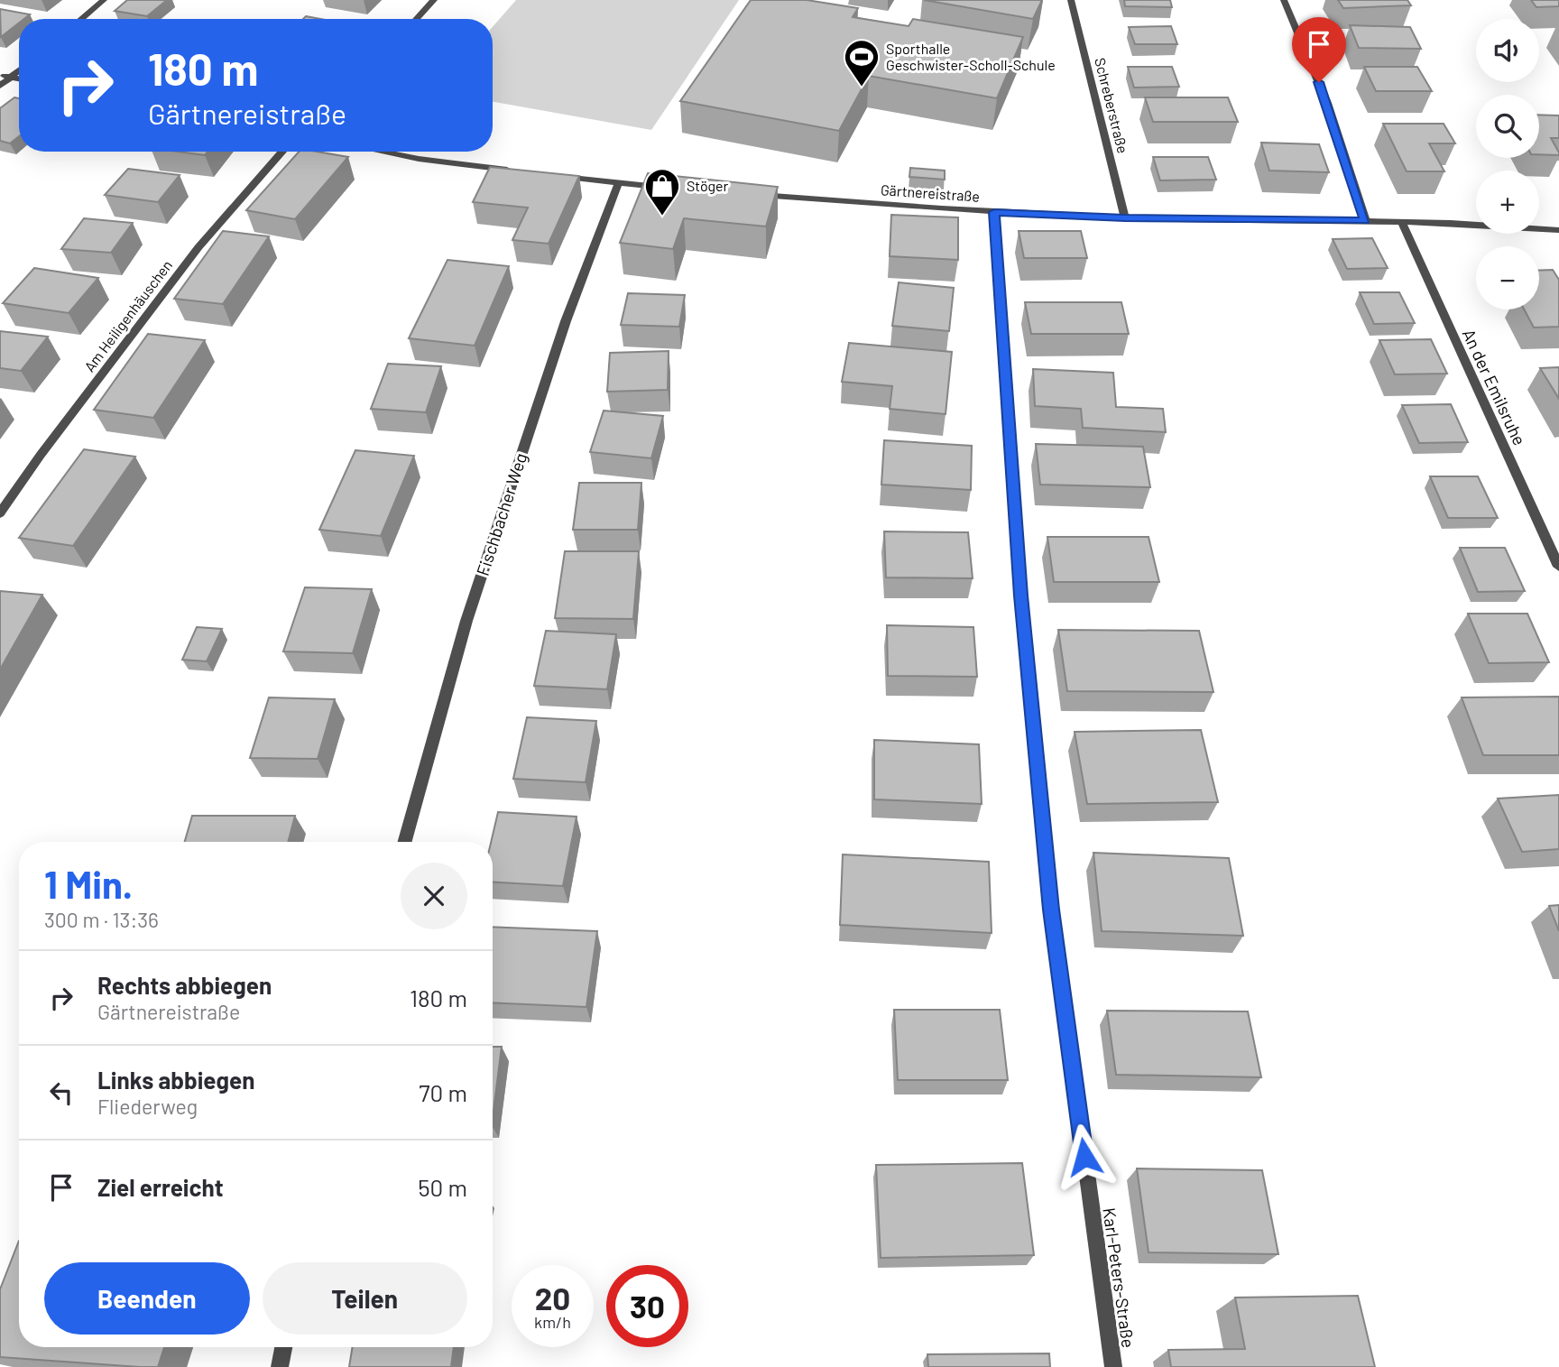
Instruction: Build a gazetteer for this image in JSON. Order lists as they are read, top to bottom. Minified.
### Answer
{"streets":{"street":["Schreberstraße","Gärtnereistraße","Am Heiligenhäuschen","An der Emilsruhe","Fischbacher Weg","Karl-Peters-Straße"]},"crossings":[["Schreberstraße","Gärtnereistraße"],["Gärtnereistraße","An der Emilsruhe"],["Gärtnereistraße","Karl-Peters-Straße"]],"places":{"sports":["Sporthalle Geschwister-Scholl-Schule"],"shop":["Stöger"]},"page":{"map_buttons":["+","−"],"turn":["180 m","Gärtnereistraße"],"heading":["1 Min.","300 m · 13:36"],"list":[{"name":"Rechts abbiegen","note":"Gärtnereistraße","value":"180 m"},{"name":"Links abbiegen","note":"Fliederweg","value":"70 m"},{"name":"Ziel erreicht","value":"50 m"}],"buttons":["Beenden","Teilen"],"speed":"20 km/h","limit":"30"}}
